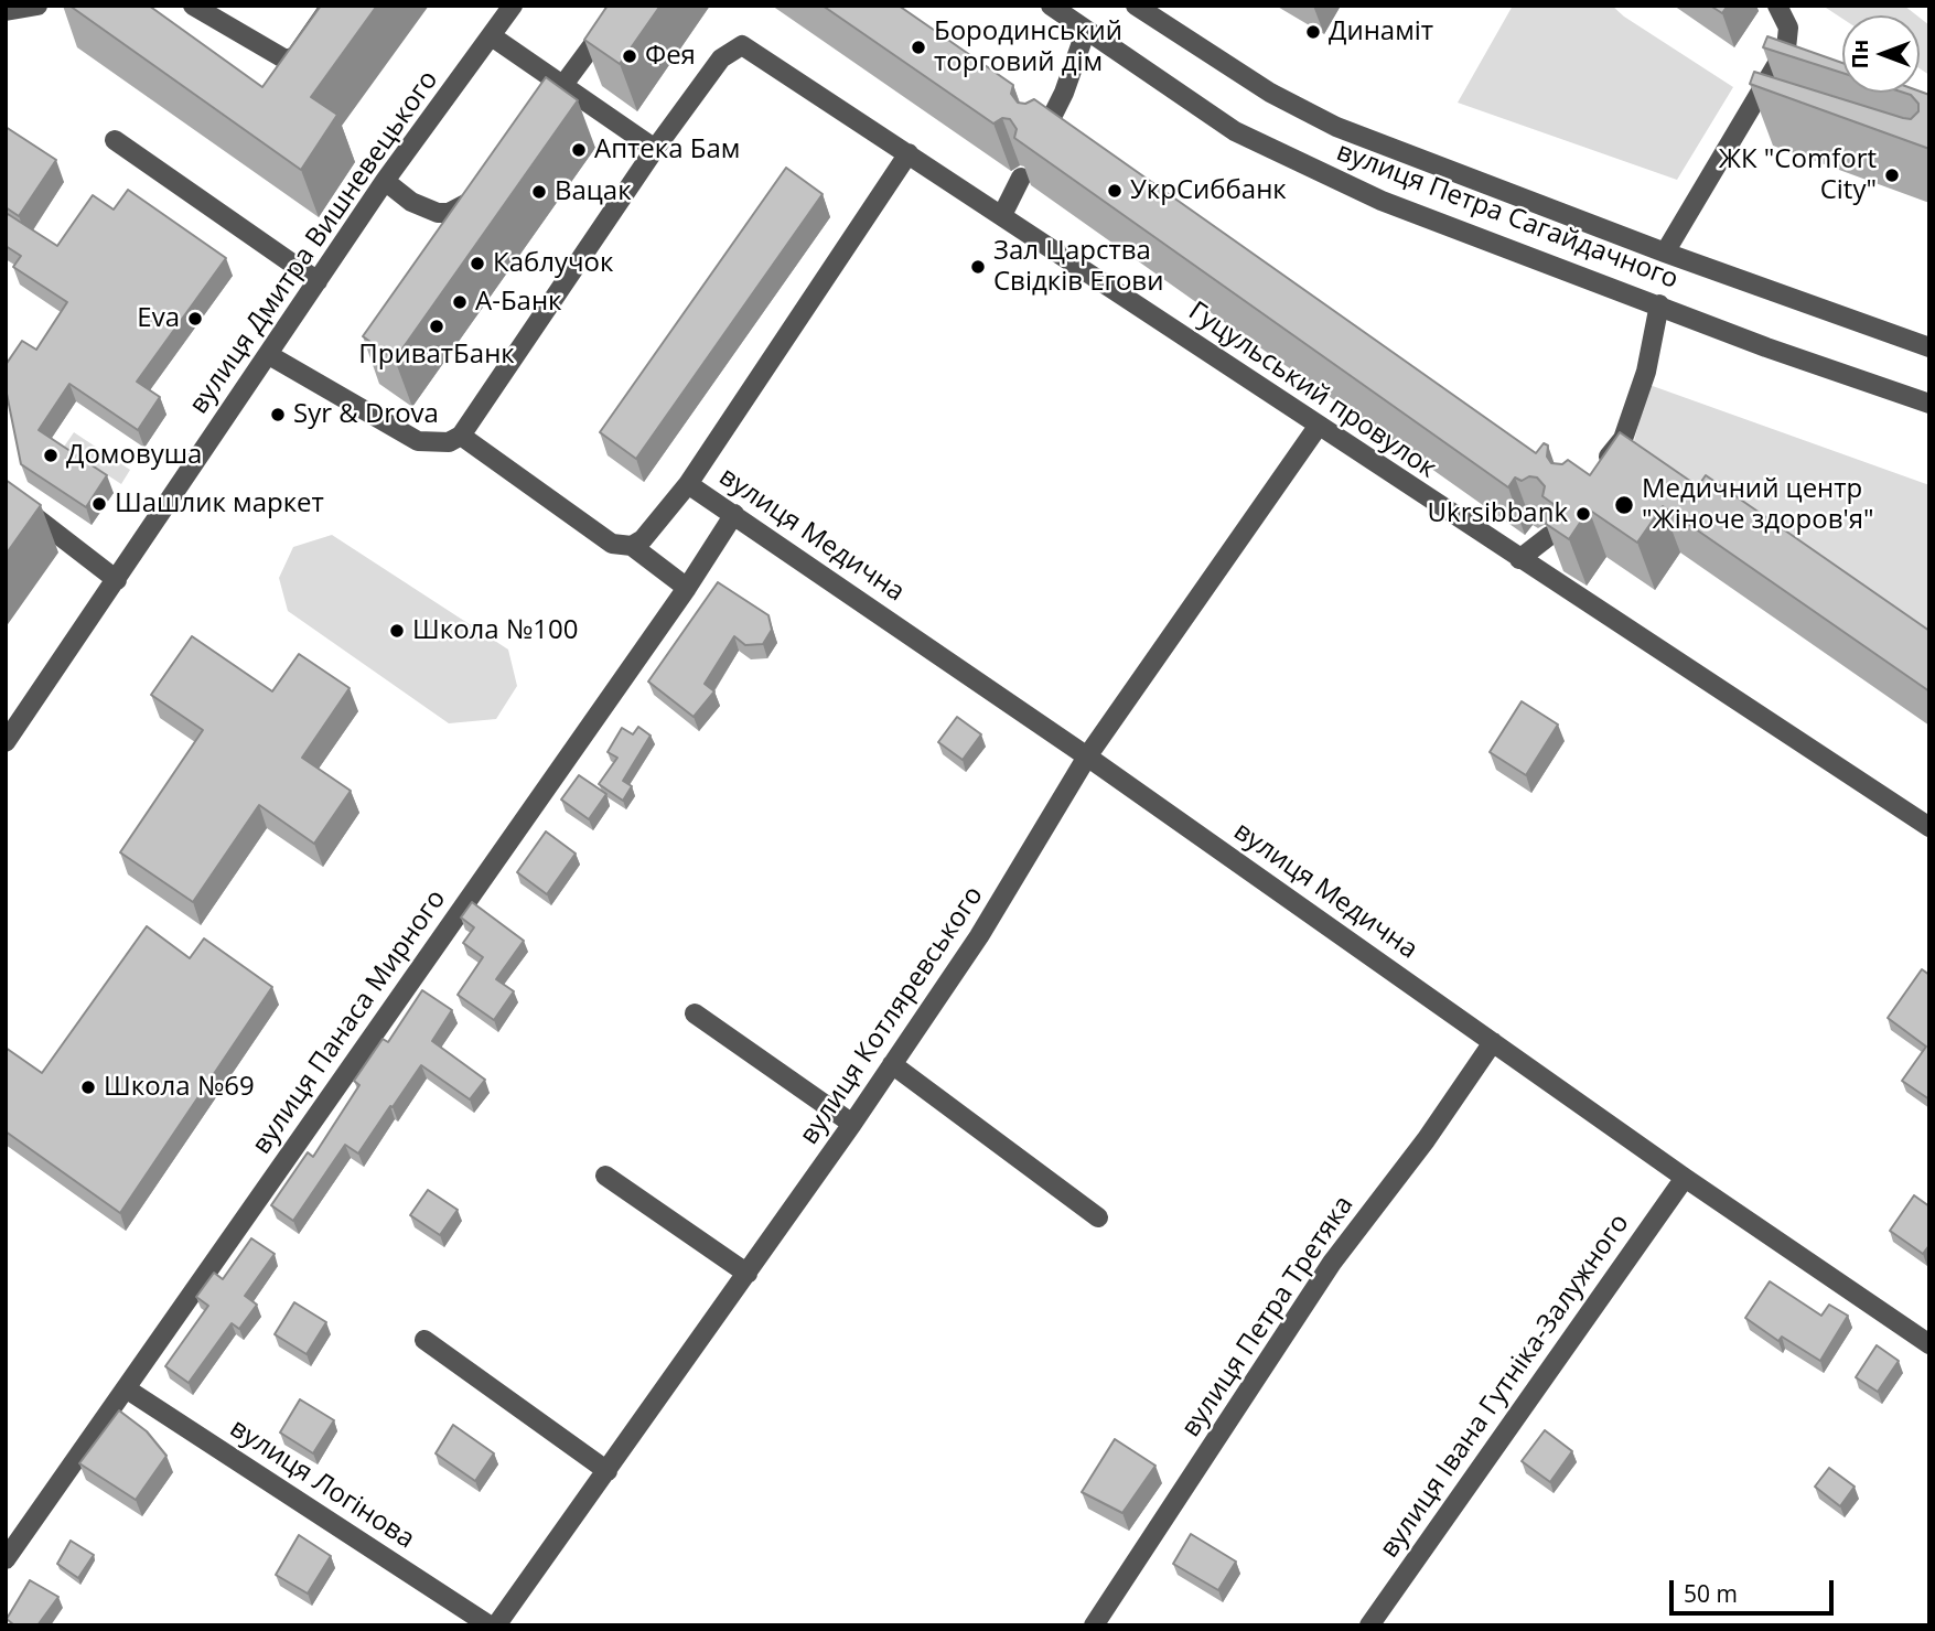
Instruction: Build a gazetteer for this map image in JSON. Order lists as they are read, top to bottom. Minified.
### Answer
{"streets":{"street":["вулиця Петра Сагайдачного","вулиця Дмитра Вишневецького","Гуцульський провулок","вулиця Медична","вулиця Котляревського","вулиця Панаса Мирного","вулиця Петра Третяка","вулиця Івана Гутніка-Залужного","вулиця Логінова"]},"crossings":[["Гуцульський провулок","вулиця Котляревського"],["вулиця Медична","вулиця Котляревського"],["вулиця Медична","вулиця Панаса Мирного"],["вулиця Медична","вулиця Петра Третяка"],["вулиця Медична","вулиця Івана Гутніка-Залужного"],["вулиця Котляревського","вулиця Логінова"],["вулиця Панаса Мирного","вулиця Логінова"]],"places":["Динаміт","Бородинський торговий дім","Фея","Аптека Бам","ЖК \"Comfort City\"","УкрСиббанк","Вацак","Каблучок","Зал Царства Свiдкiв Егови","А-Банк","Eva","ПриватБанк","Syr & Drova","Домовуша","Шашлик маркет","Медичний центр \"Жіноче здоров'я\"","Ukrsibbank","Школа №100","Школа №69"],"scale_bar":"50 m","north":"left"}
